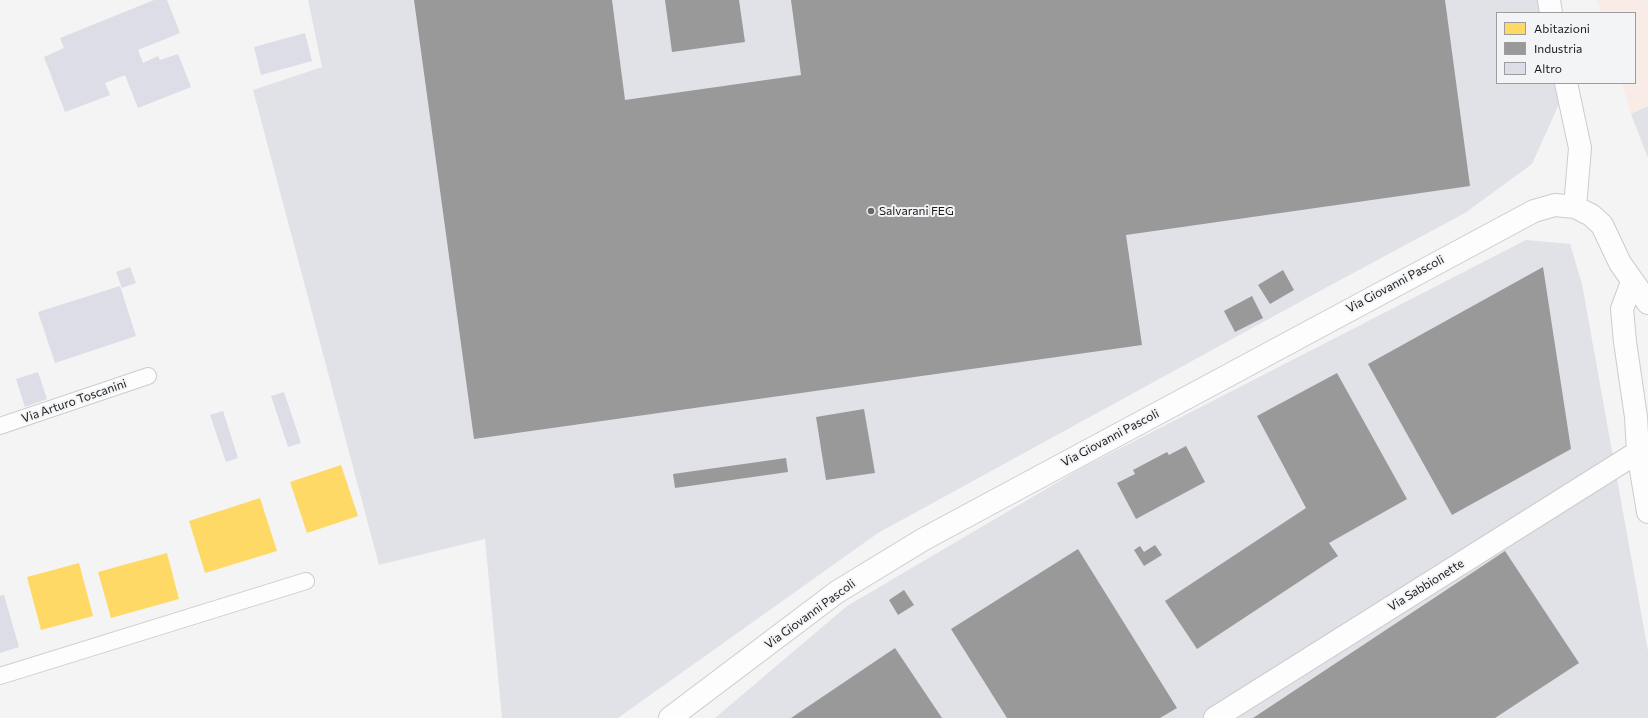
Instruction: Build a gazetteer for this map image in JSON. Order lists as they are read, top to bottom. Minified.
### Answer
{"streets":{"street":["Via Giovanni Pascoli","Via Sabbionette"],"lane":["Via Arturo Toscanini"]},"places":["Salvarani FEG"],"legend":["Abitazioni","Industria","Altro"]}
